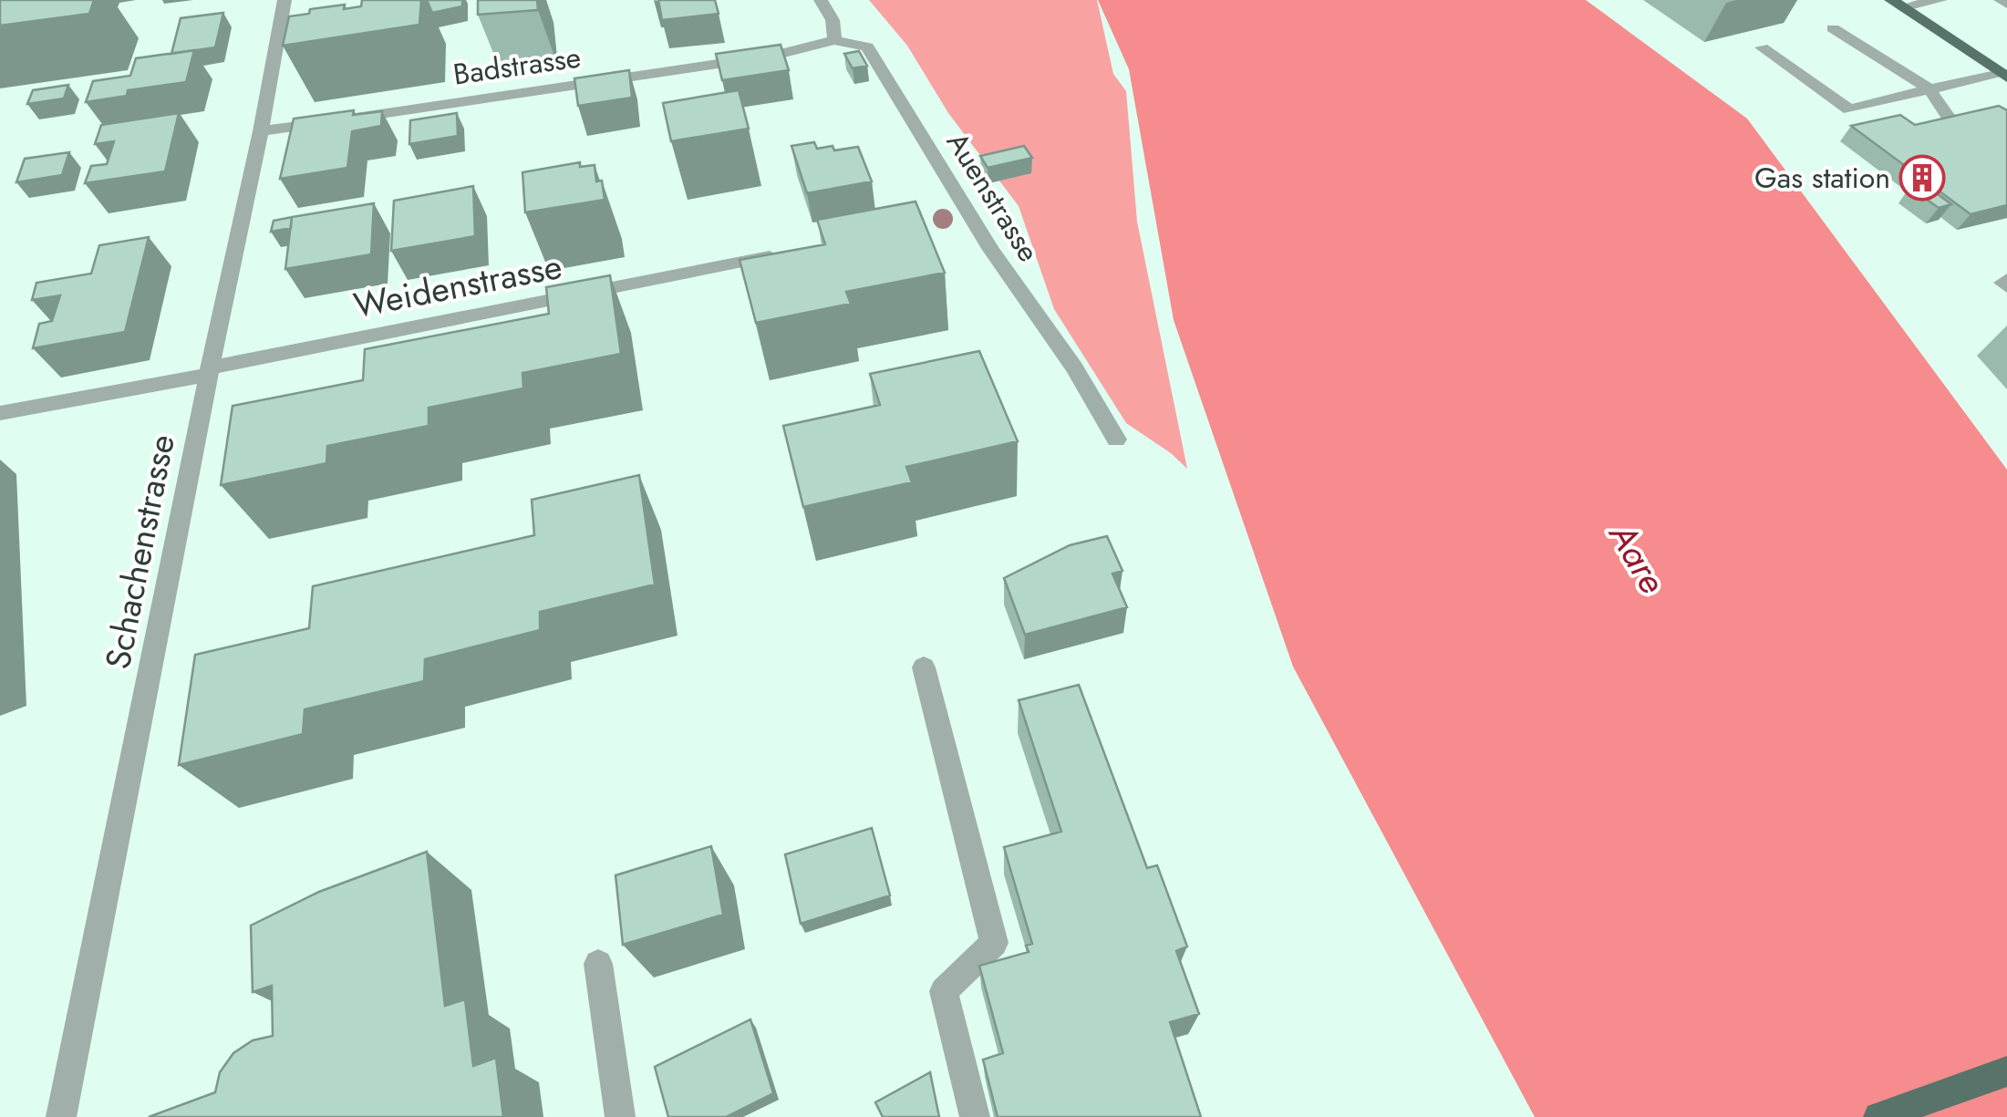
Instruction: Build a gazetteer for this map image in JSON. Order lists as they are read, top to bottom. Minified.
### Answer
{"streets":{"street":["Badstrasse","Auenstrasse","Weidenstrasse","Schachenstrasse"]},"crossings":[["Badstrasse","Auenstrasse"],["Badstrasse","Schachenstrasse"],["Weidenstrasse","Schachenstrasse"]],"water":["Aare"],"places":{"building":["Gas station"]}}
